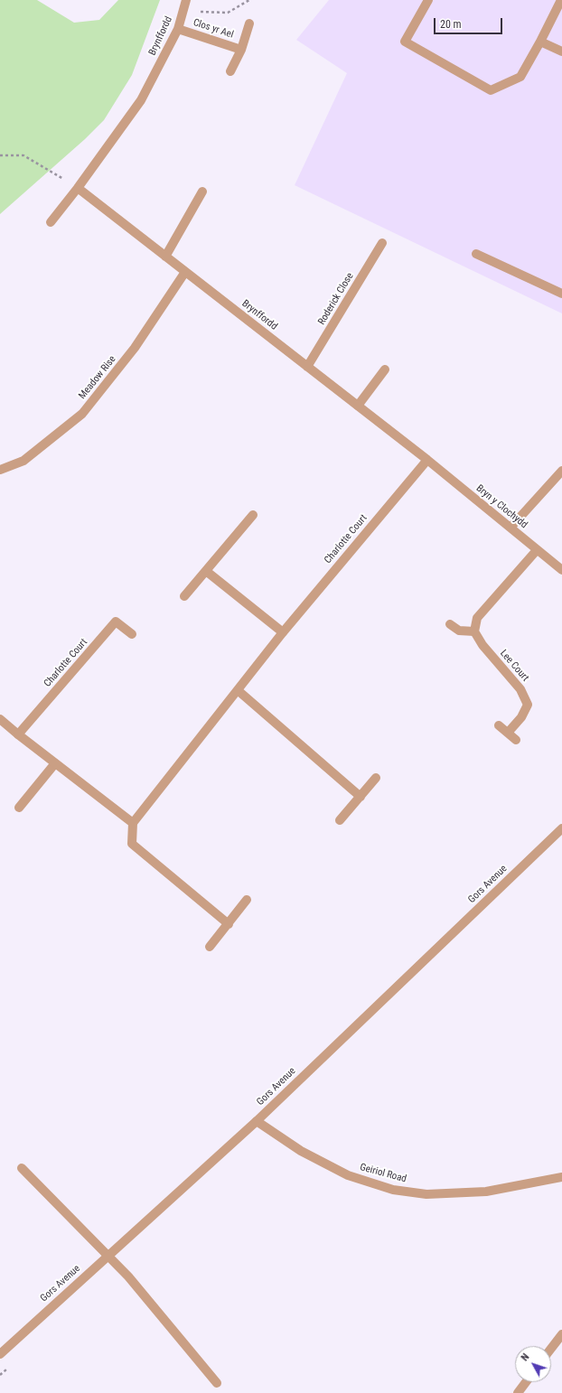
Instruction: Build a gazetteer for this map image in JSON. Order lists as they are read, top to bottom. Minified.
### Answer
{"streets":{"street":["Clos yr Ael","Brynffordd","Roderick Close","Meadow Rise","Bryn y Clochydd","Charlotte Court","Lee Court","Gors Avenue","Geiriol Road"]},"crossings":[["Clos yr Ael","Brynffordd"],["Brynffordd","Roderick Close"],["Brynffordd","Meadow Rise"],["Brynffordd","Bryn y Clochydd"],["Brynffordd","Charlotte Court"],["Bryn y Clochydd","Charlotte Court"],["Gors Avenue","Geiriol Road"]],"scale_bar":"20 m","north":"top left"}
